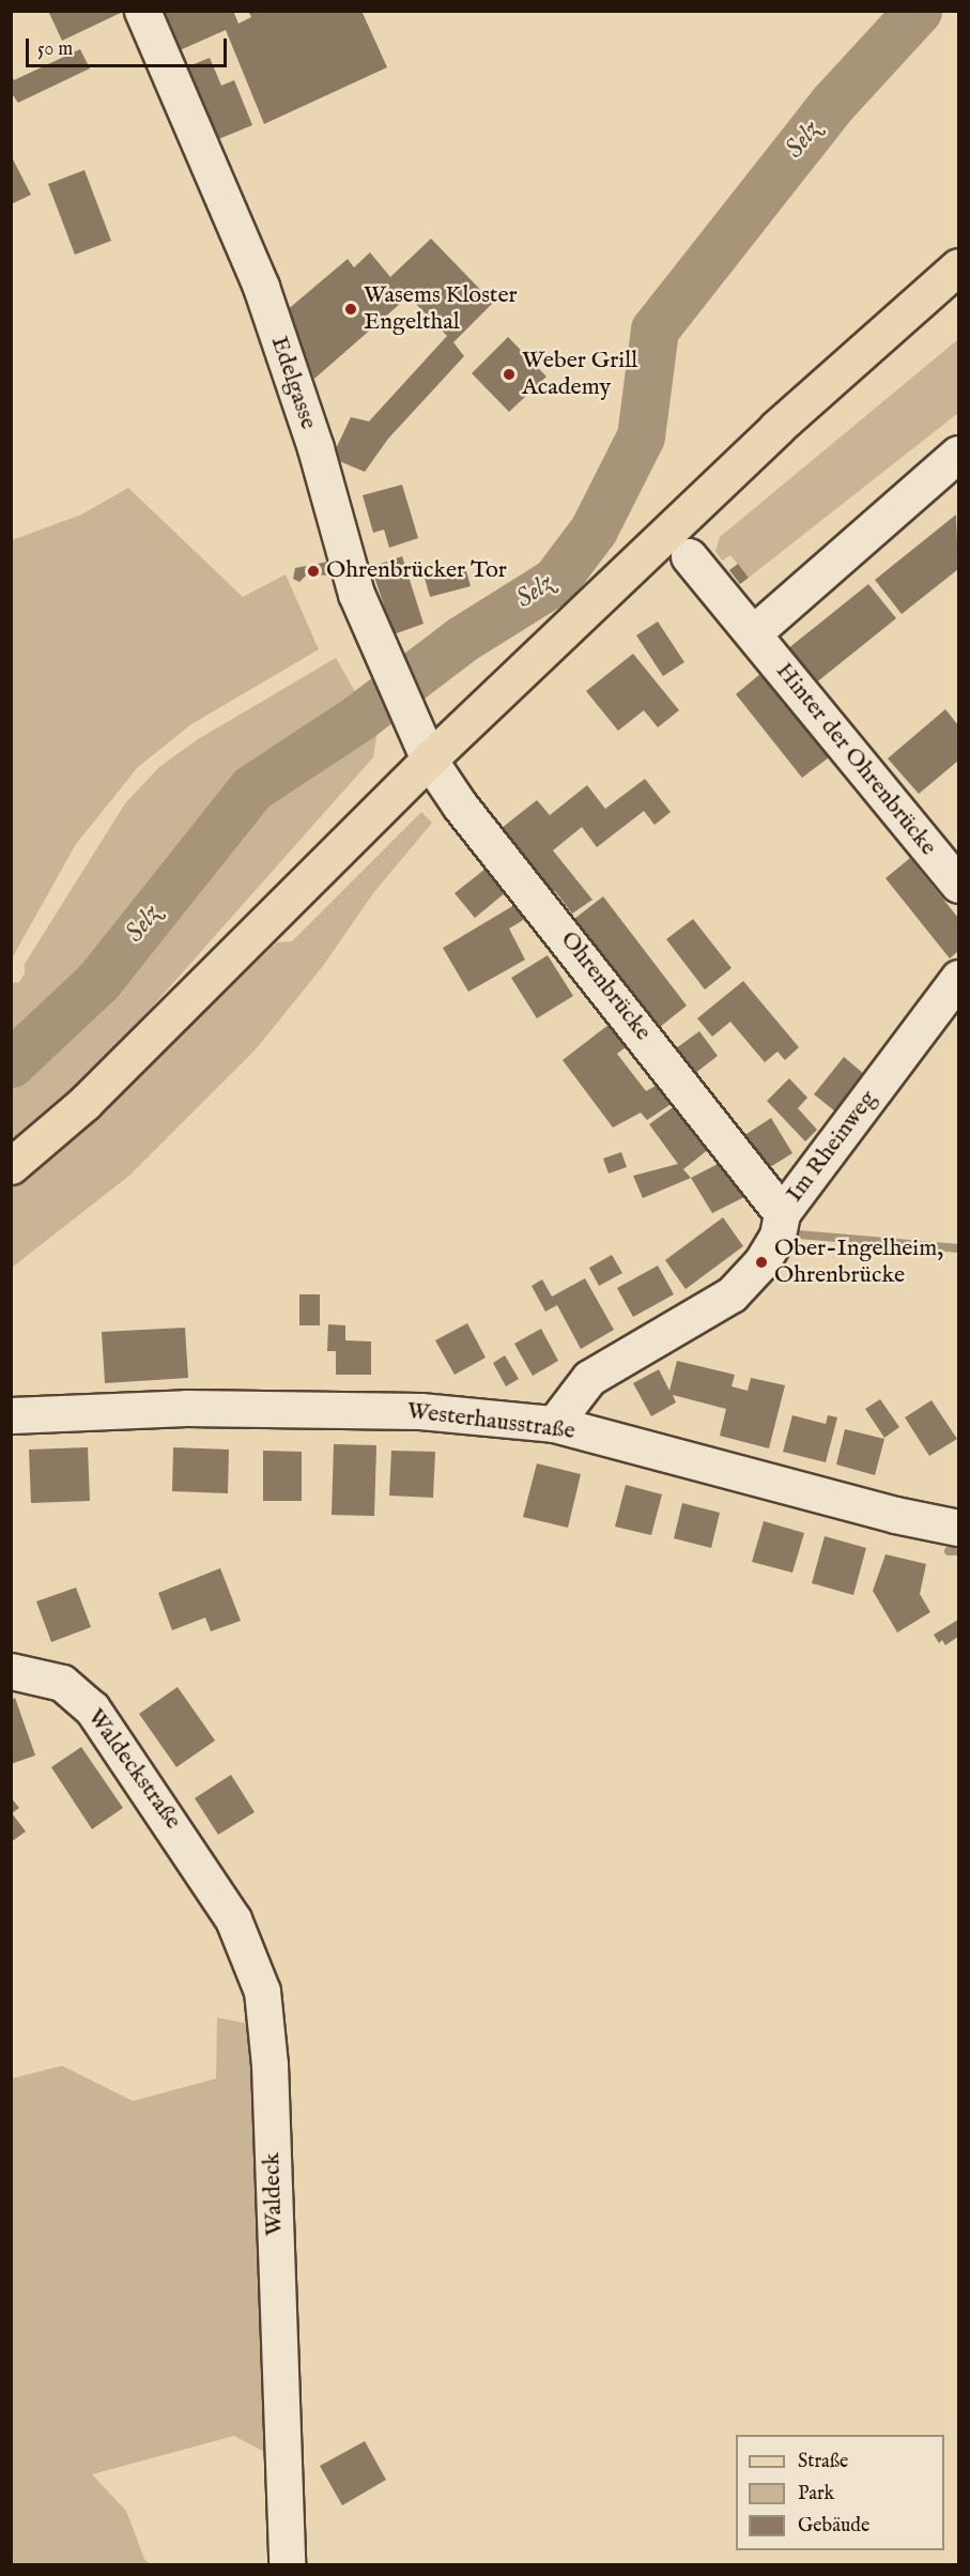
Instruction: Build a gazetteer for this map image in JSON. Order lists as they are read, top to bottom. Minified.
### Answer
{"streets":{"street":["Edelgasse","Hinter der Ohrenbrücke","Ohrenbrücke","Im Rheinweg","Westerhausstraße","Waldeckstraße","Waldeck"]},"crossings":[["Edelgasse","Ohrenbrücke"],["Ohrenbrücke","Im Rheinweg"],["Im Rheinweg","Westerhausstraße"],["Waldeckstraße","Waldeck"]],"water":["Selz"],"places":["Wasems Kloster Engelthal","Weber Grill Academy","Ohrenbrücker Tor","Ober-Ingelheim, Ohrenbrücke"],"legend":["Straße","Park","Gebäude"],"scale_bar":"50 m"}
